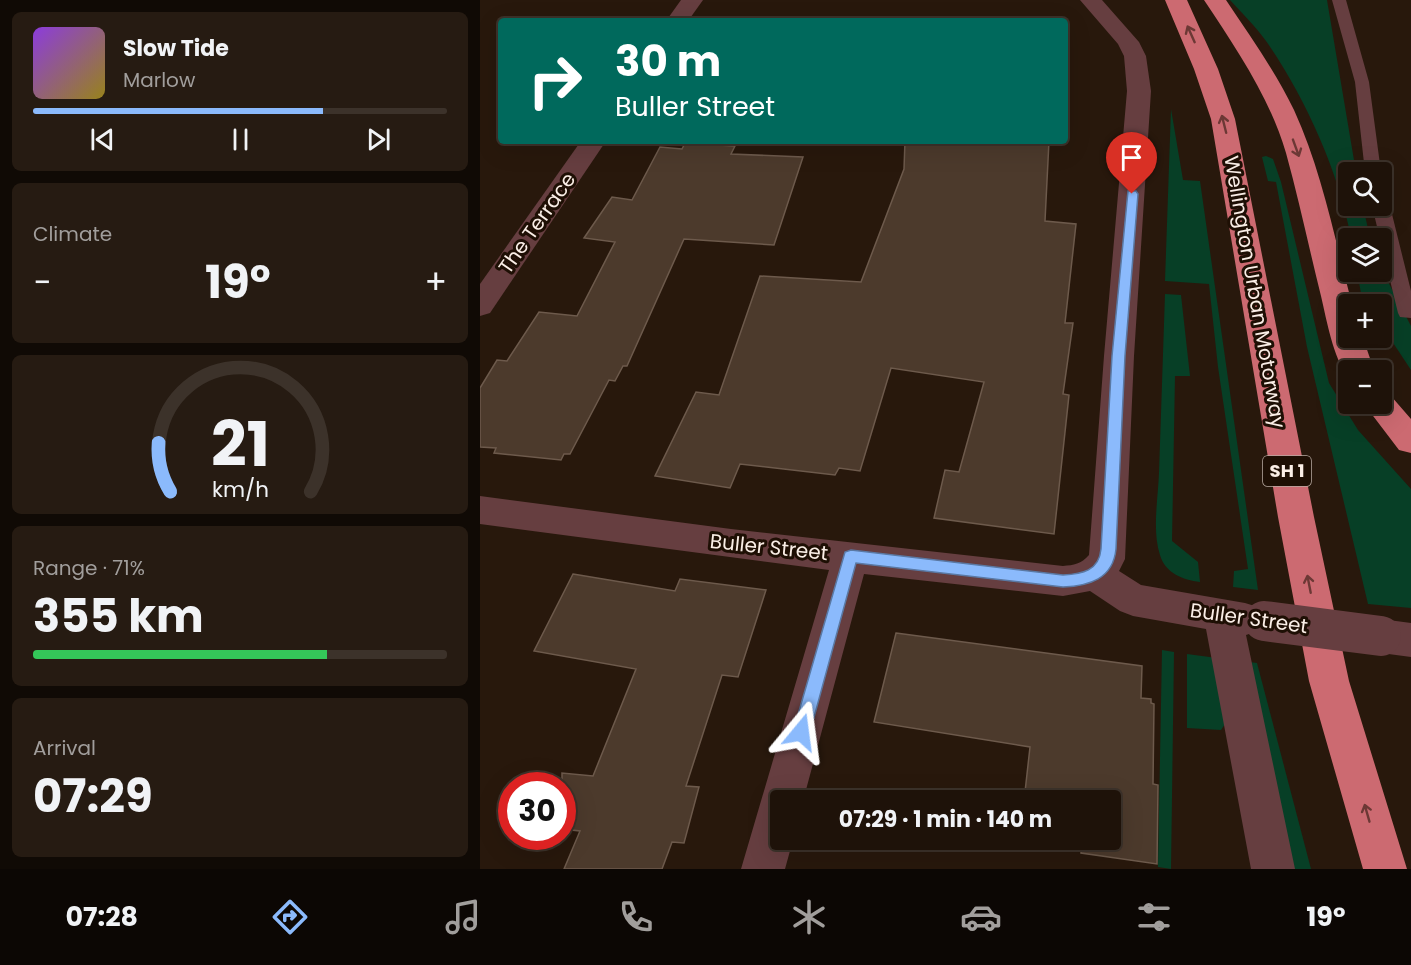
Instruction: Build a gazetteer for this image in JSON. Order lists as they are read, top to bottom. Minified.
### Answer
{"streets":{"highway":["Wellington Urban Motorway","SH 1"],"street":["The Terrace","Buller Street"]},"page":{"turn":["30 m","Buller Street"],"song":["Slow Tide","Marlow"],"map_buttons":["+","−"],"tile":["Climate",["Range · 71%","355 km"],["Arrival","07:29"]],"heat":["−","19°","+"],"limit":"30","trip":"07:29 · 1 min · 140 m","tabs":["07:28","19°"],"gauge":["21","km/h"]}}
